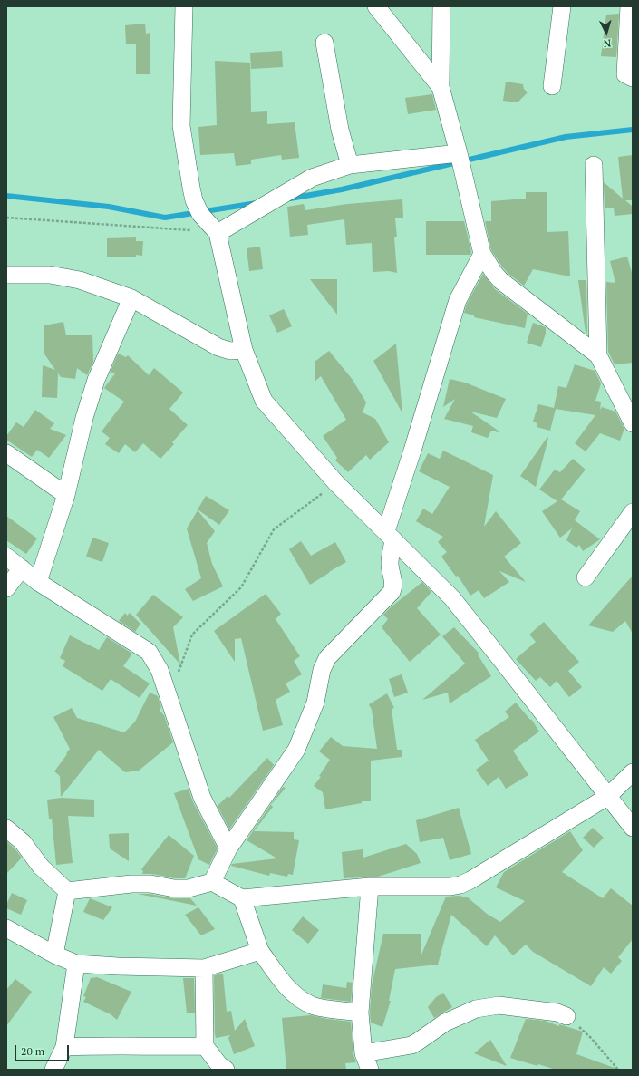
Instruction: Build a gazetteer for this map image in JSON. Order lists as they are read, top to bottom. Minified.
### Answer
{"scale_bar":"20 m","north":"bottom"}
